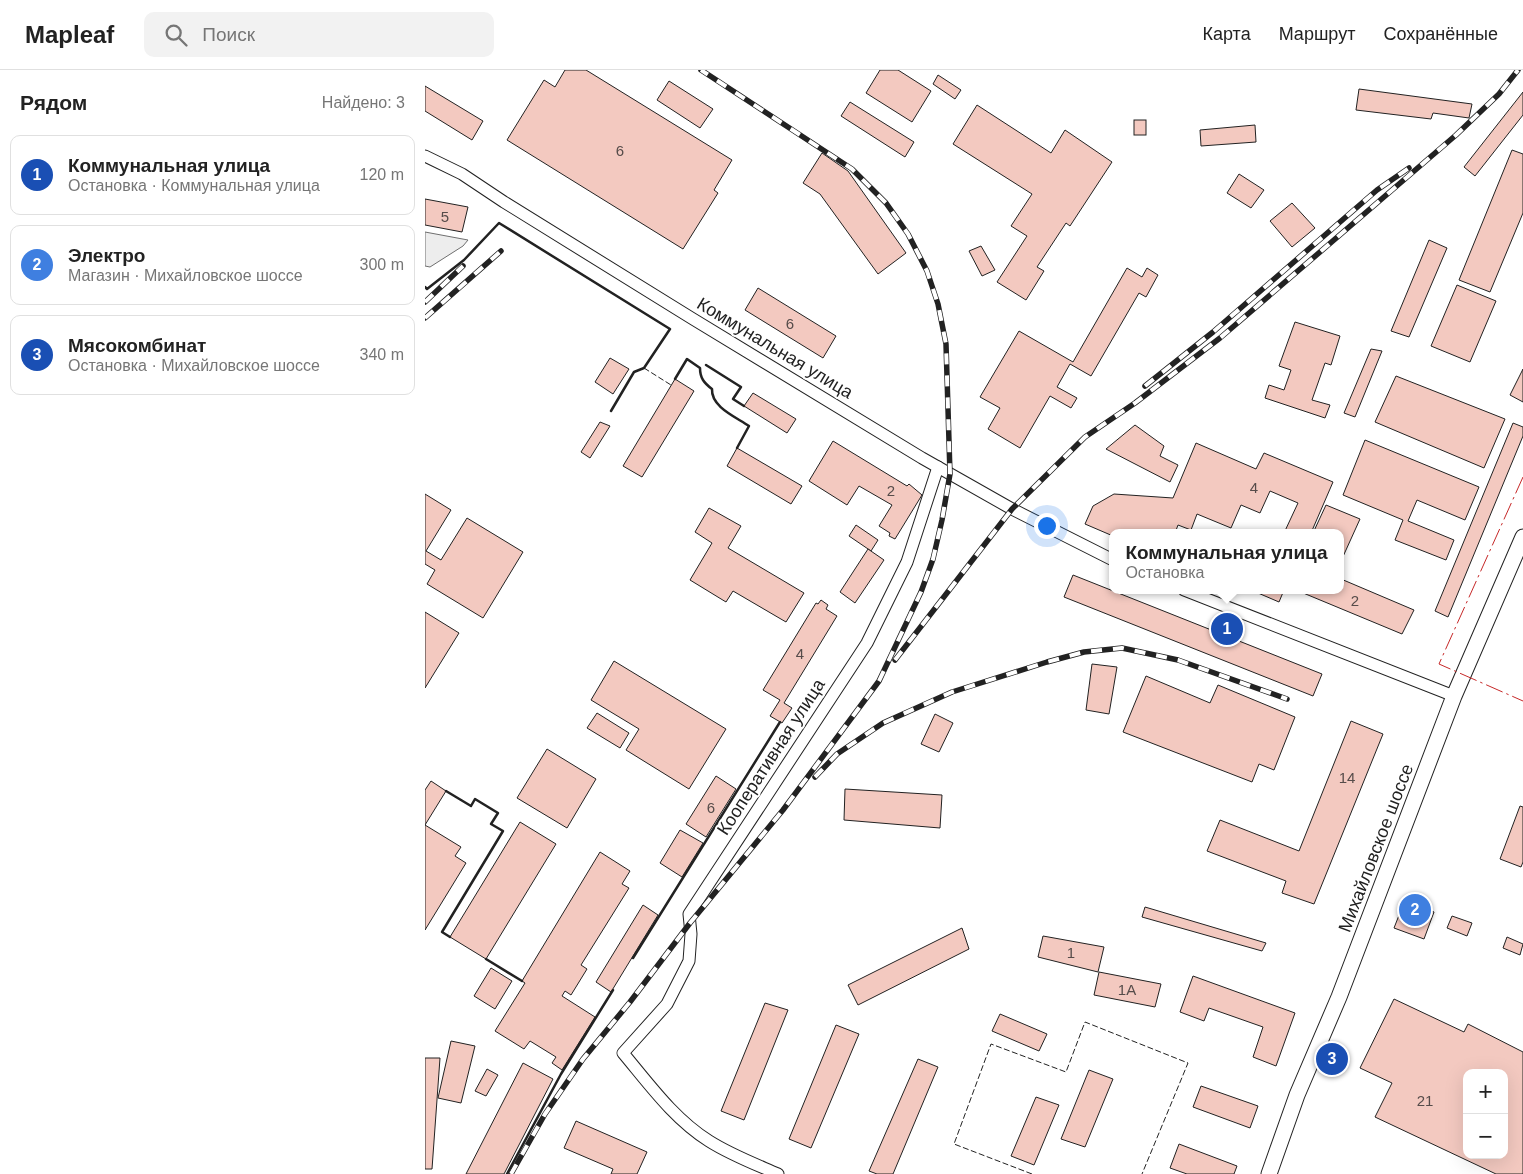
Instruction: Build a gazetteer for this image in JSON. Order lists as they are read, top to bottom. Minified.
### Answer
{"streets":{"main road":["Михайловское шоссе"],"street":["Коммунальная улица","Кооперативная улица"]},"crossings":[["Коммунальная улица","Кооперативная улица"]],"house_numbers":["6","5","6","4","2","2","4","14","6","1","1А","21"],"page":{"header":"Mapleaf","search":"Поиск","nav":["Карта","Маршрут","Сохранённые"],"heading":["Рядом","Найдено: 3"],"list":[{"mark":"1","name":"Коммунальная улица","note":"Остановка · Коммунальная улица","value":"120 m"},{"mark":"2","name":"Электро","note":"Магазин · Михайловское шоссе","value":"300 m"},{"mark":"3","name":"Мясокомбинат","note":"Остановка · Михайловское шоссе","value":"340 m"}],"popup":["Коммунальная улица","Остановка"],"pins":["1","2","3"],"map_buttons":["+","−"]}}
